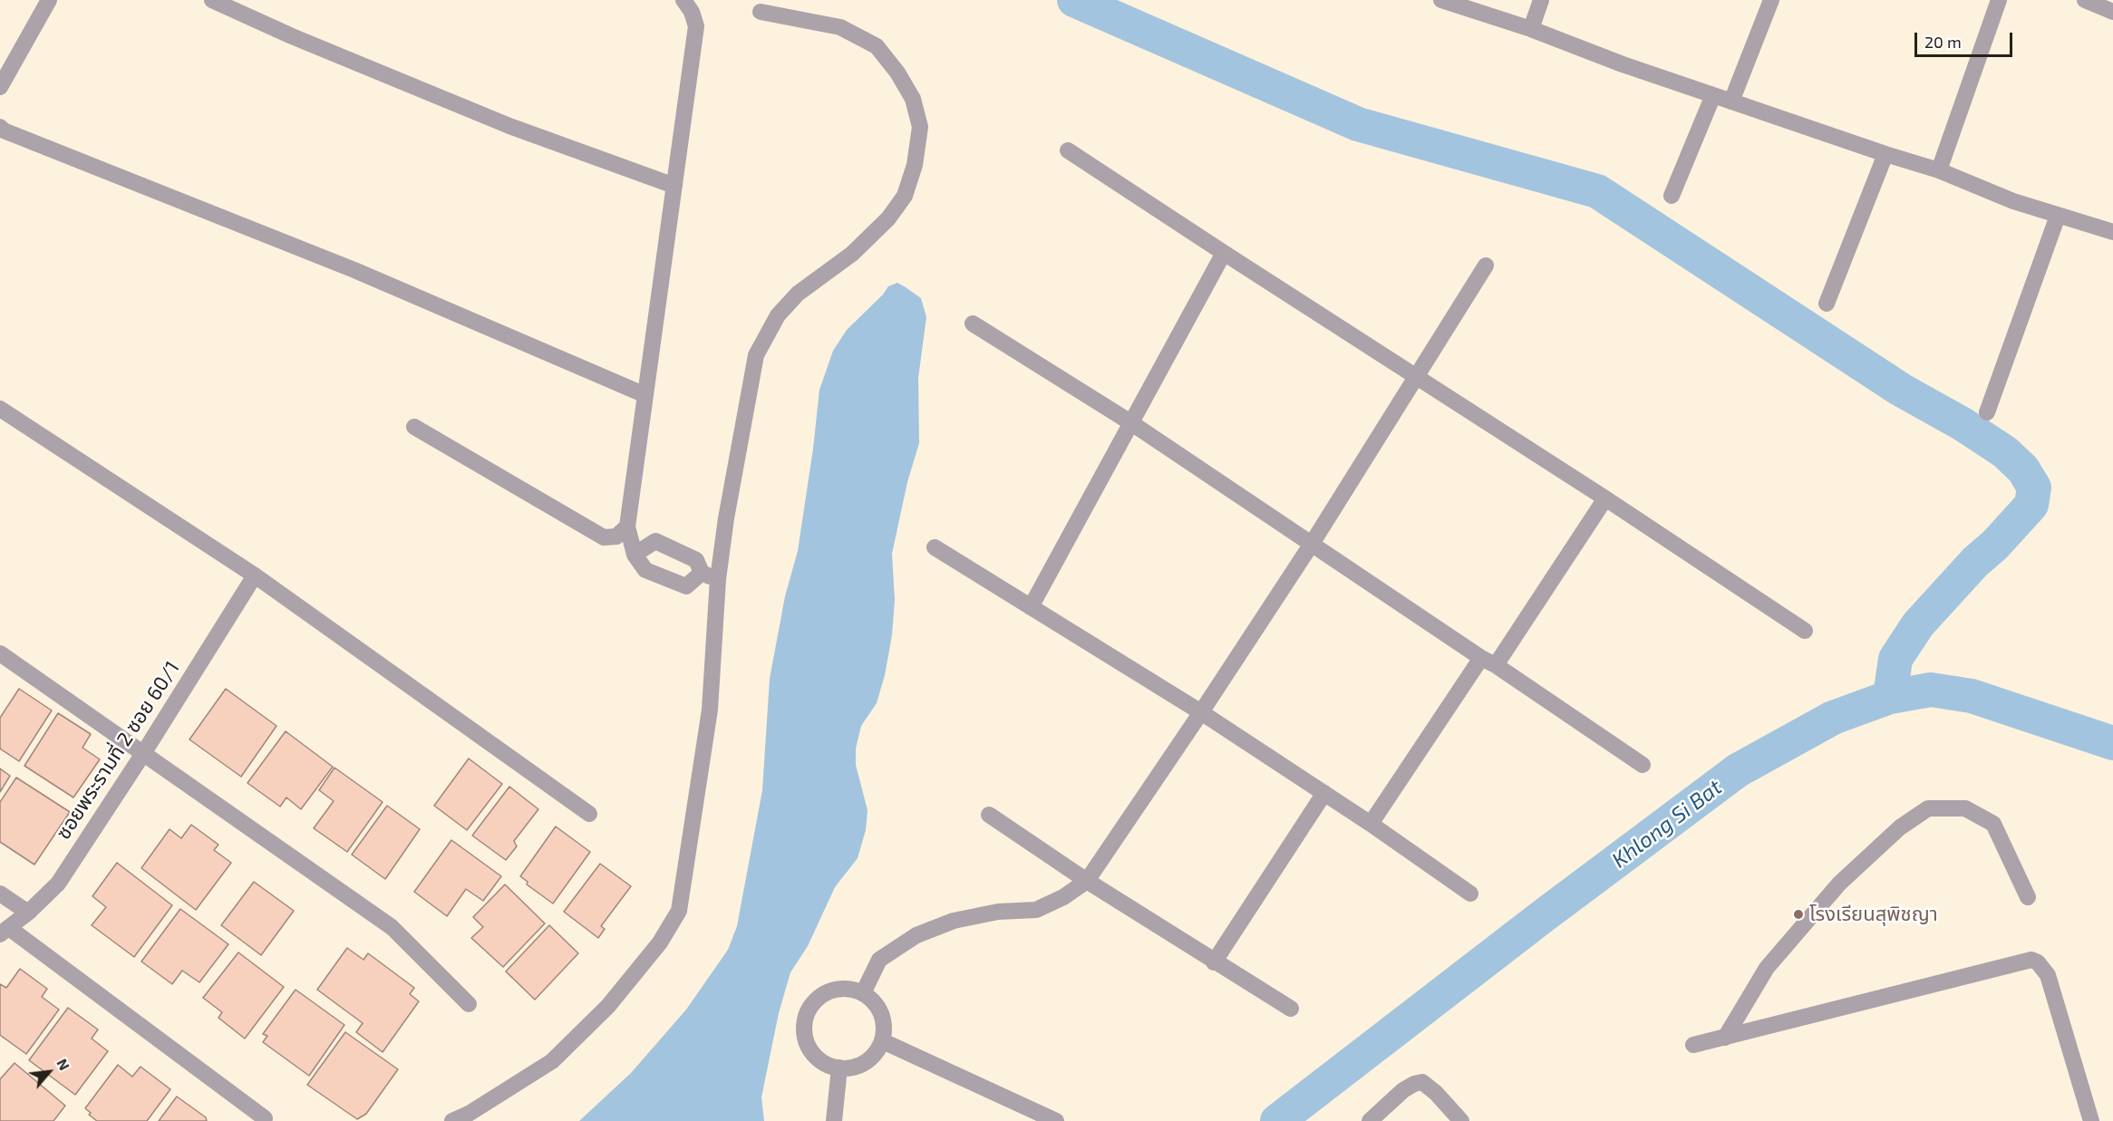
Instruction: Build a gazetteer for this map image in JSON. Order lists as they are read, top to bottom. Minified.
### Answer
{"streets":{"street":["ซอยพระรามที่ 2 ซอย 60/1"]},"water":["Khlong Si Bat"],"places":["โรงเรียนสุพิชญา"],"scale_bar":"20 m","north":"top right"}
